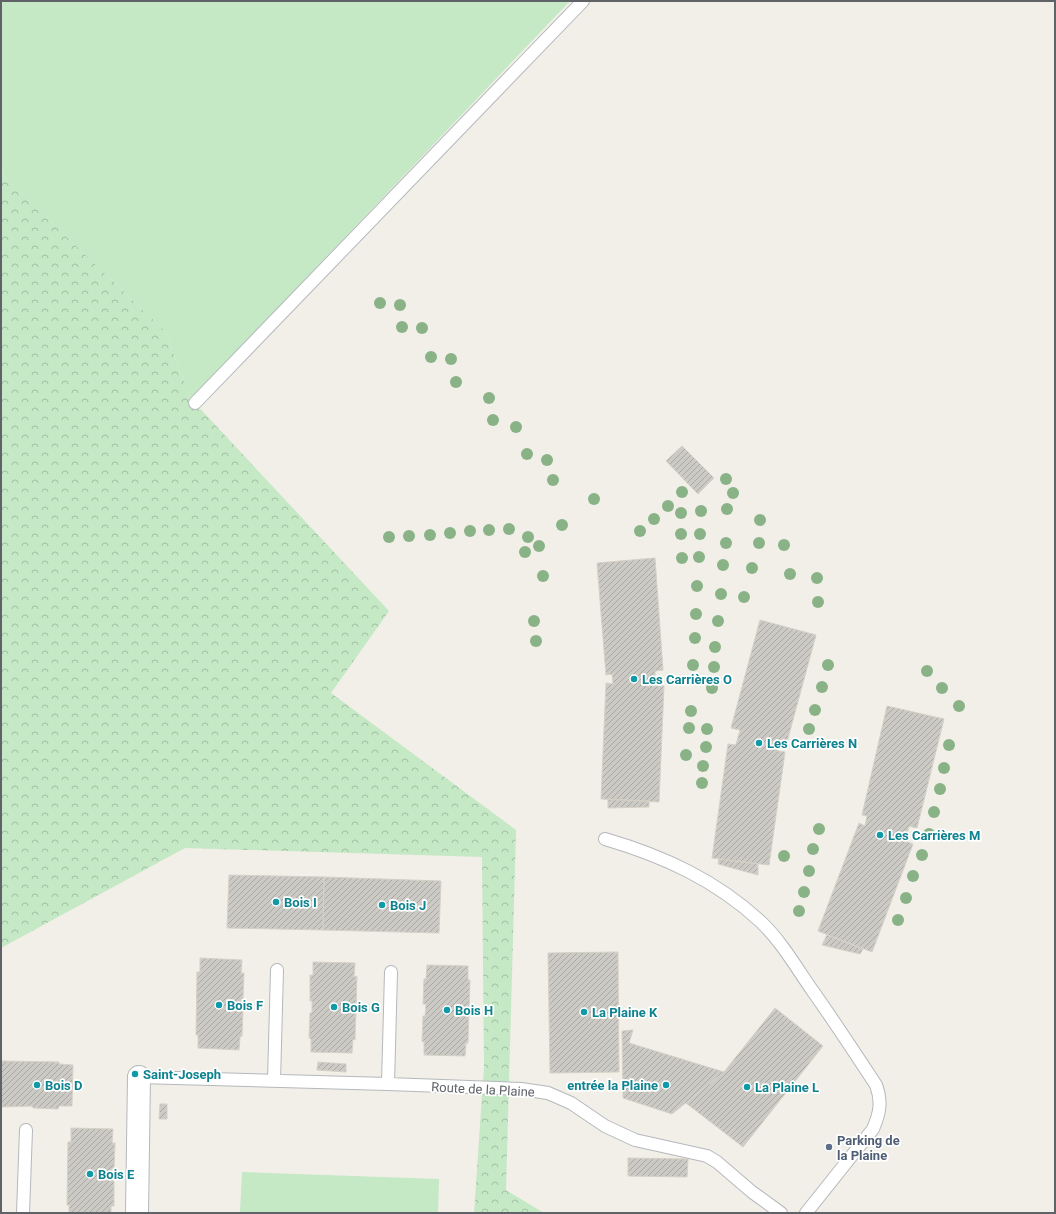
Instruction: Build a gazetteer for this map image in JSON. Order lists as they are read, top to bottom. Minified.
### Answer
{"streets":{"lane":["Route de la Plaine"]},"places":["Les Carrières O","Les Carrières N","Les Carrières M","Bois I","Bois J","Bois F","Bois G","Bois H","La Plaine K","Saint-Joseph","Bois D","entrée la Plaine","La Plaine L","Parking de la Plaine","Bois E"]}
